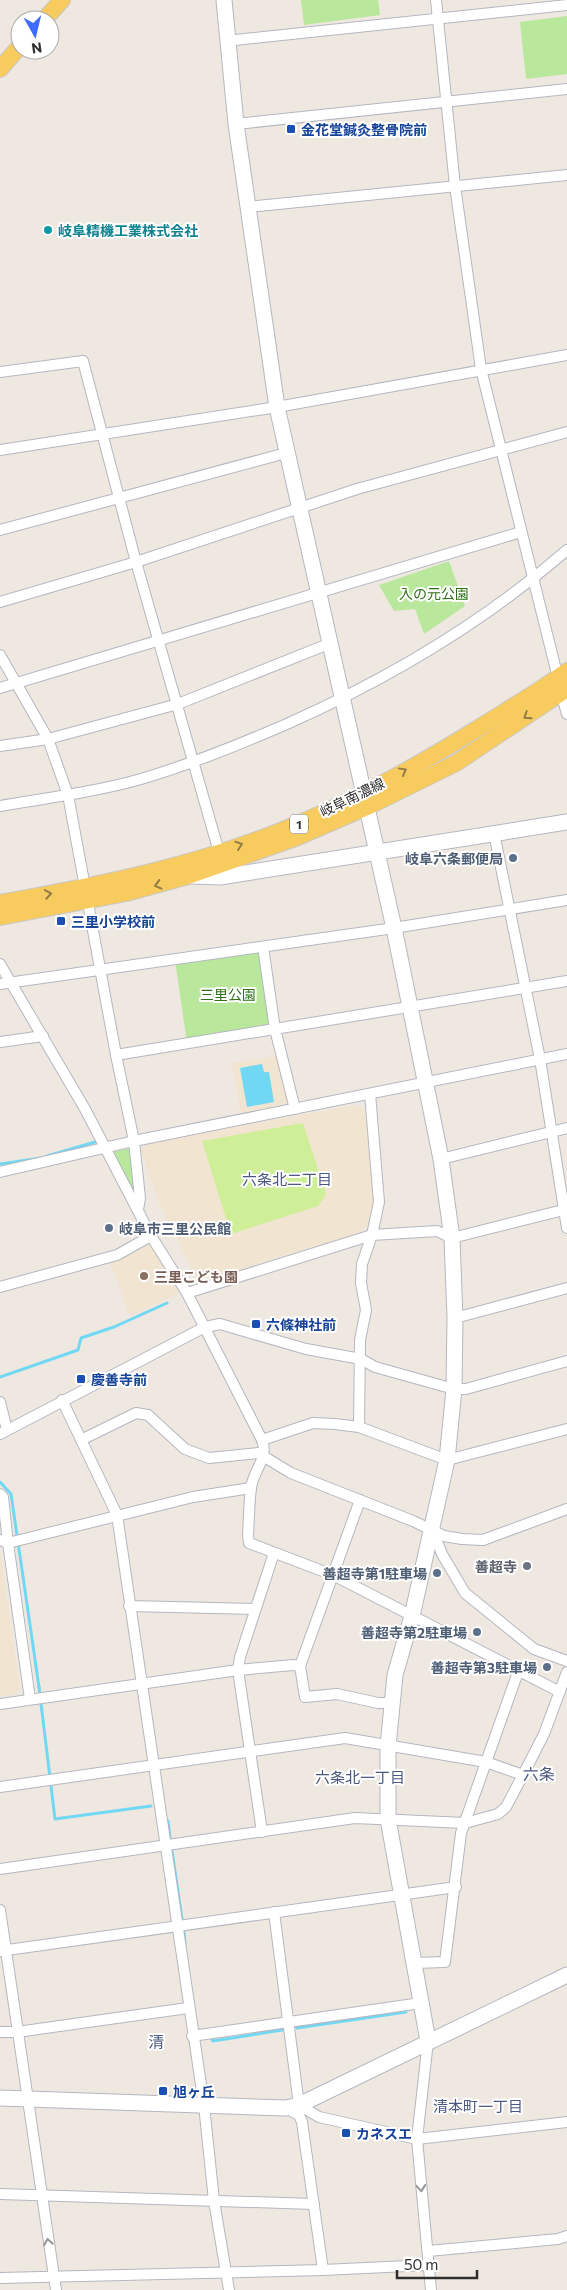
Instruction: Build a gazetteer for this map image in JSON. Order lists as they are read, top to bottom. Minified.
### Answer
{"streets":{"main road":["岐阜南濃線","1"]},"districts":["六条北二丁目","六条","六条北一丁目","清","清本町一丁目"],"parks":["入の元公園","三里公園"],"places":{"transit":["金花堂鍼灸整骨院前","三里小学校前","六條神社前","慶善寺前","旭ヶ丘","カネスエ"],"other":["岐阜精機工業株式会社","岐阜六条郵便局","岐阜市三里公民館","三里こども園","善超寺","善超寺第1駐車場","善超寺第2駐車場","善超寺第3駐車場"]},"scale_bar":"50 m","north":"bottom"}
